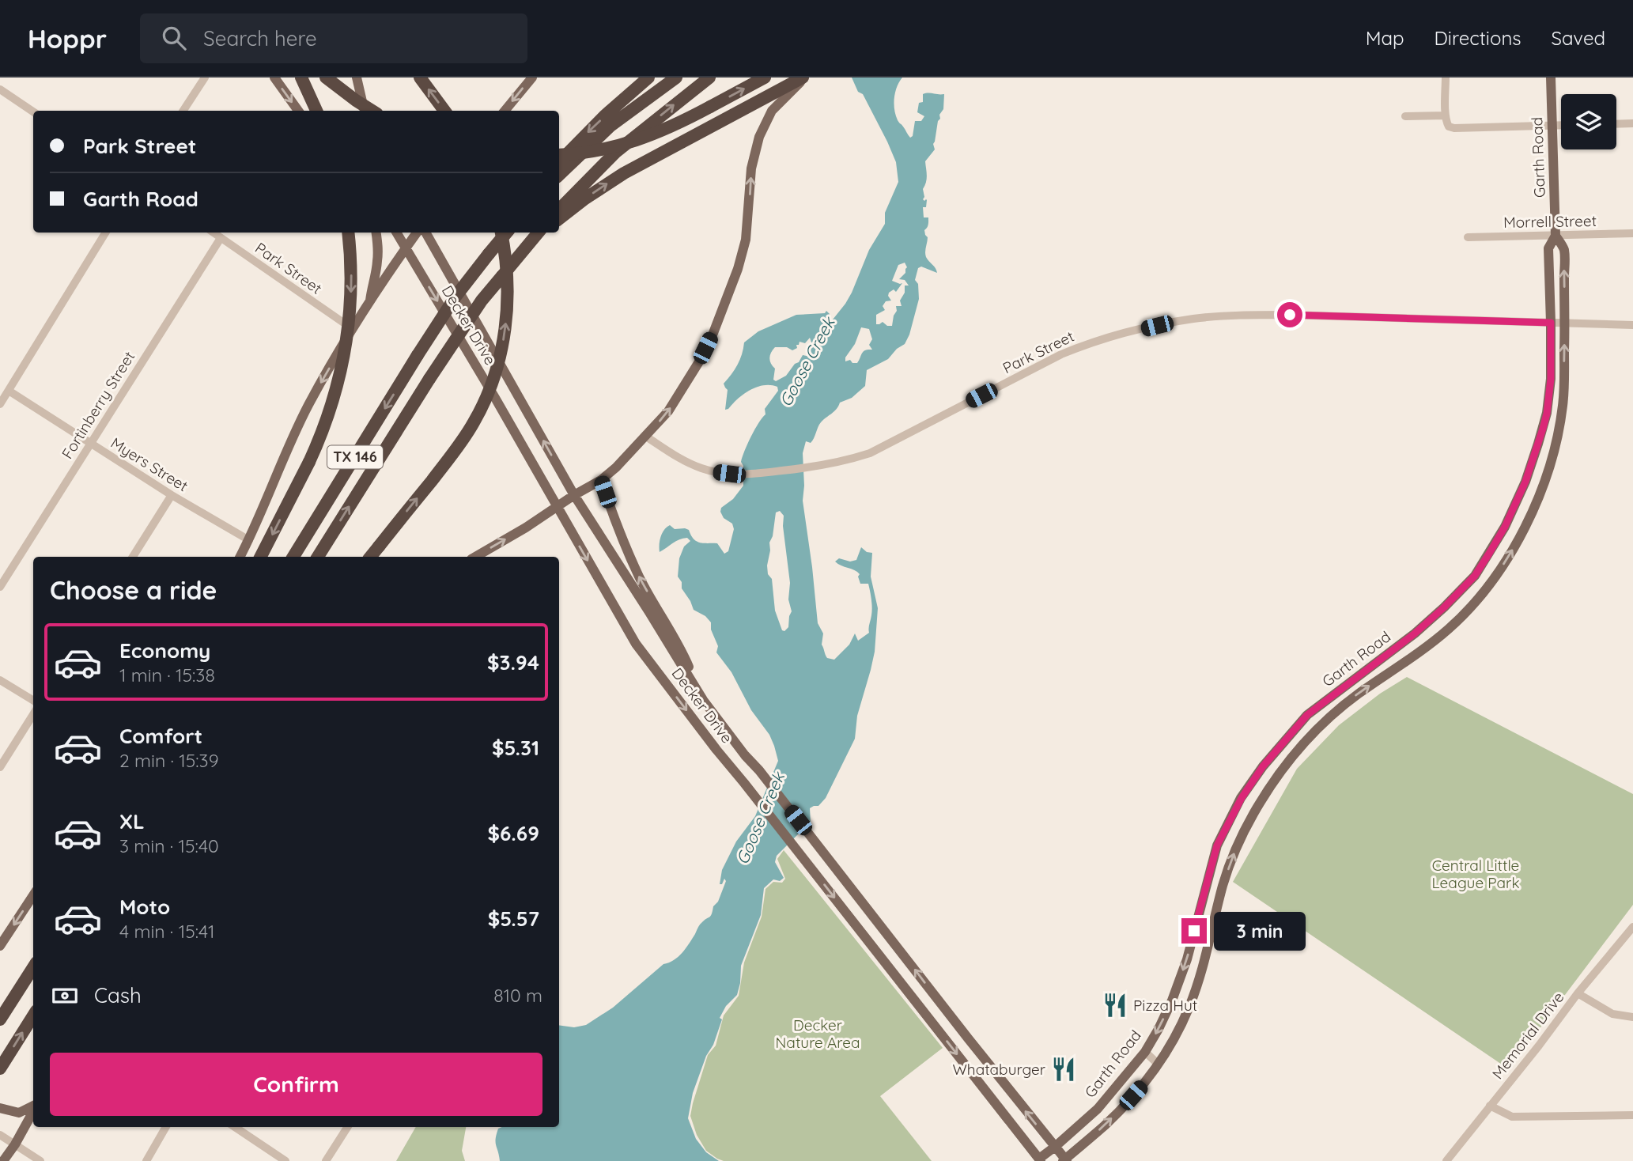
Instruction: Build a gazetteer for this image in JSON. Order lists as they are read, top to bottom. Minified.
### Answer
{"streets":{"highway":["TX 146"],"main road":["Garth Road","Decker Drive"],"street":["Morrell Street","Park Street","Fortinberry Street","Myers Street","Memorial Drive"]},"crossings":[["Garth Road","Morrell Street"],["Garth Road","Park Street"],["Garth Road","Decker Drive"],["Park Street","Fortinberry Street"],["Fortinberry Street","Myers Street"]],"water":["Goose Creek"],"parks":["Central Little League Park","Decker Nature Area"],"places":{"restaurant":["Pizza Hut","Whataburger"]},"page":{"header":"Hoppr","search":"Search here","nav":["Map","Directions","Saved"],"banner":["Park Street","Garth Road"],"heading":"Choose a ride","list":[{"name":"Economy","note":"1 min · 15:38","value":"$3.94"},{"name":"Comfort","note":"2 min · 15:39","value":"$5.31"},{"name":"XL","note":"3 min · 15:40","value":"$6.69"},{"name":"Moto","note":"4 min · 15:41","value":"$5.57"}],"bubble":"3 min","pay":["Cash","810 m"],"buttons":"Confirm"}}
